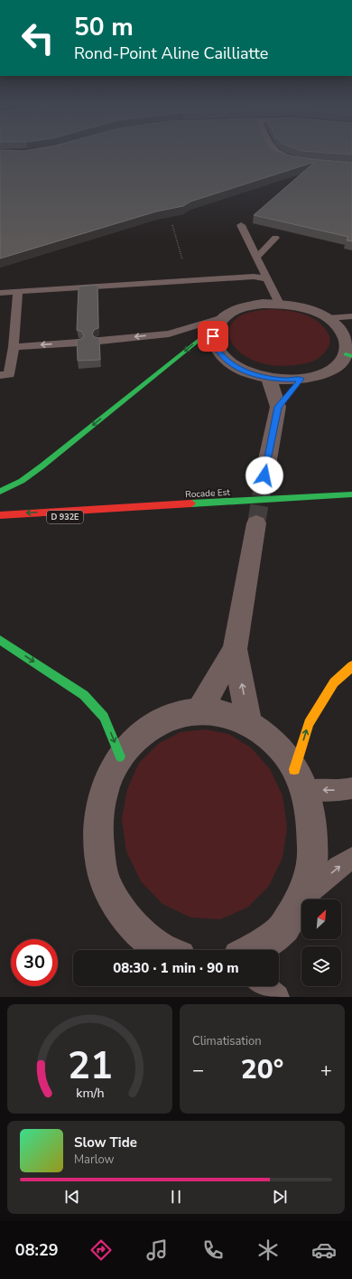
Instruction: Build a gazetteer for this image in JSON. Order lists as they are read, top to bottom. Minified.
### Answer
{"streets":{"main road":["Rocade Est","D 932E"]},"north":"top right","page":{"turn":["50 m","Rond-Point Aline Cailliatte"],"limit":"30","trip":"08:30 · 1 min · 90 m","tile":"Climatisation","heat":["−","20°","+"],"song":["Slow Tide","Marlow"],"tabs":"08:29","gauge":["21","km/h"]}}
